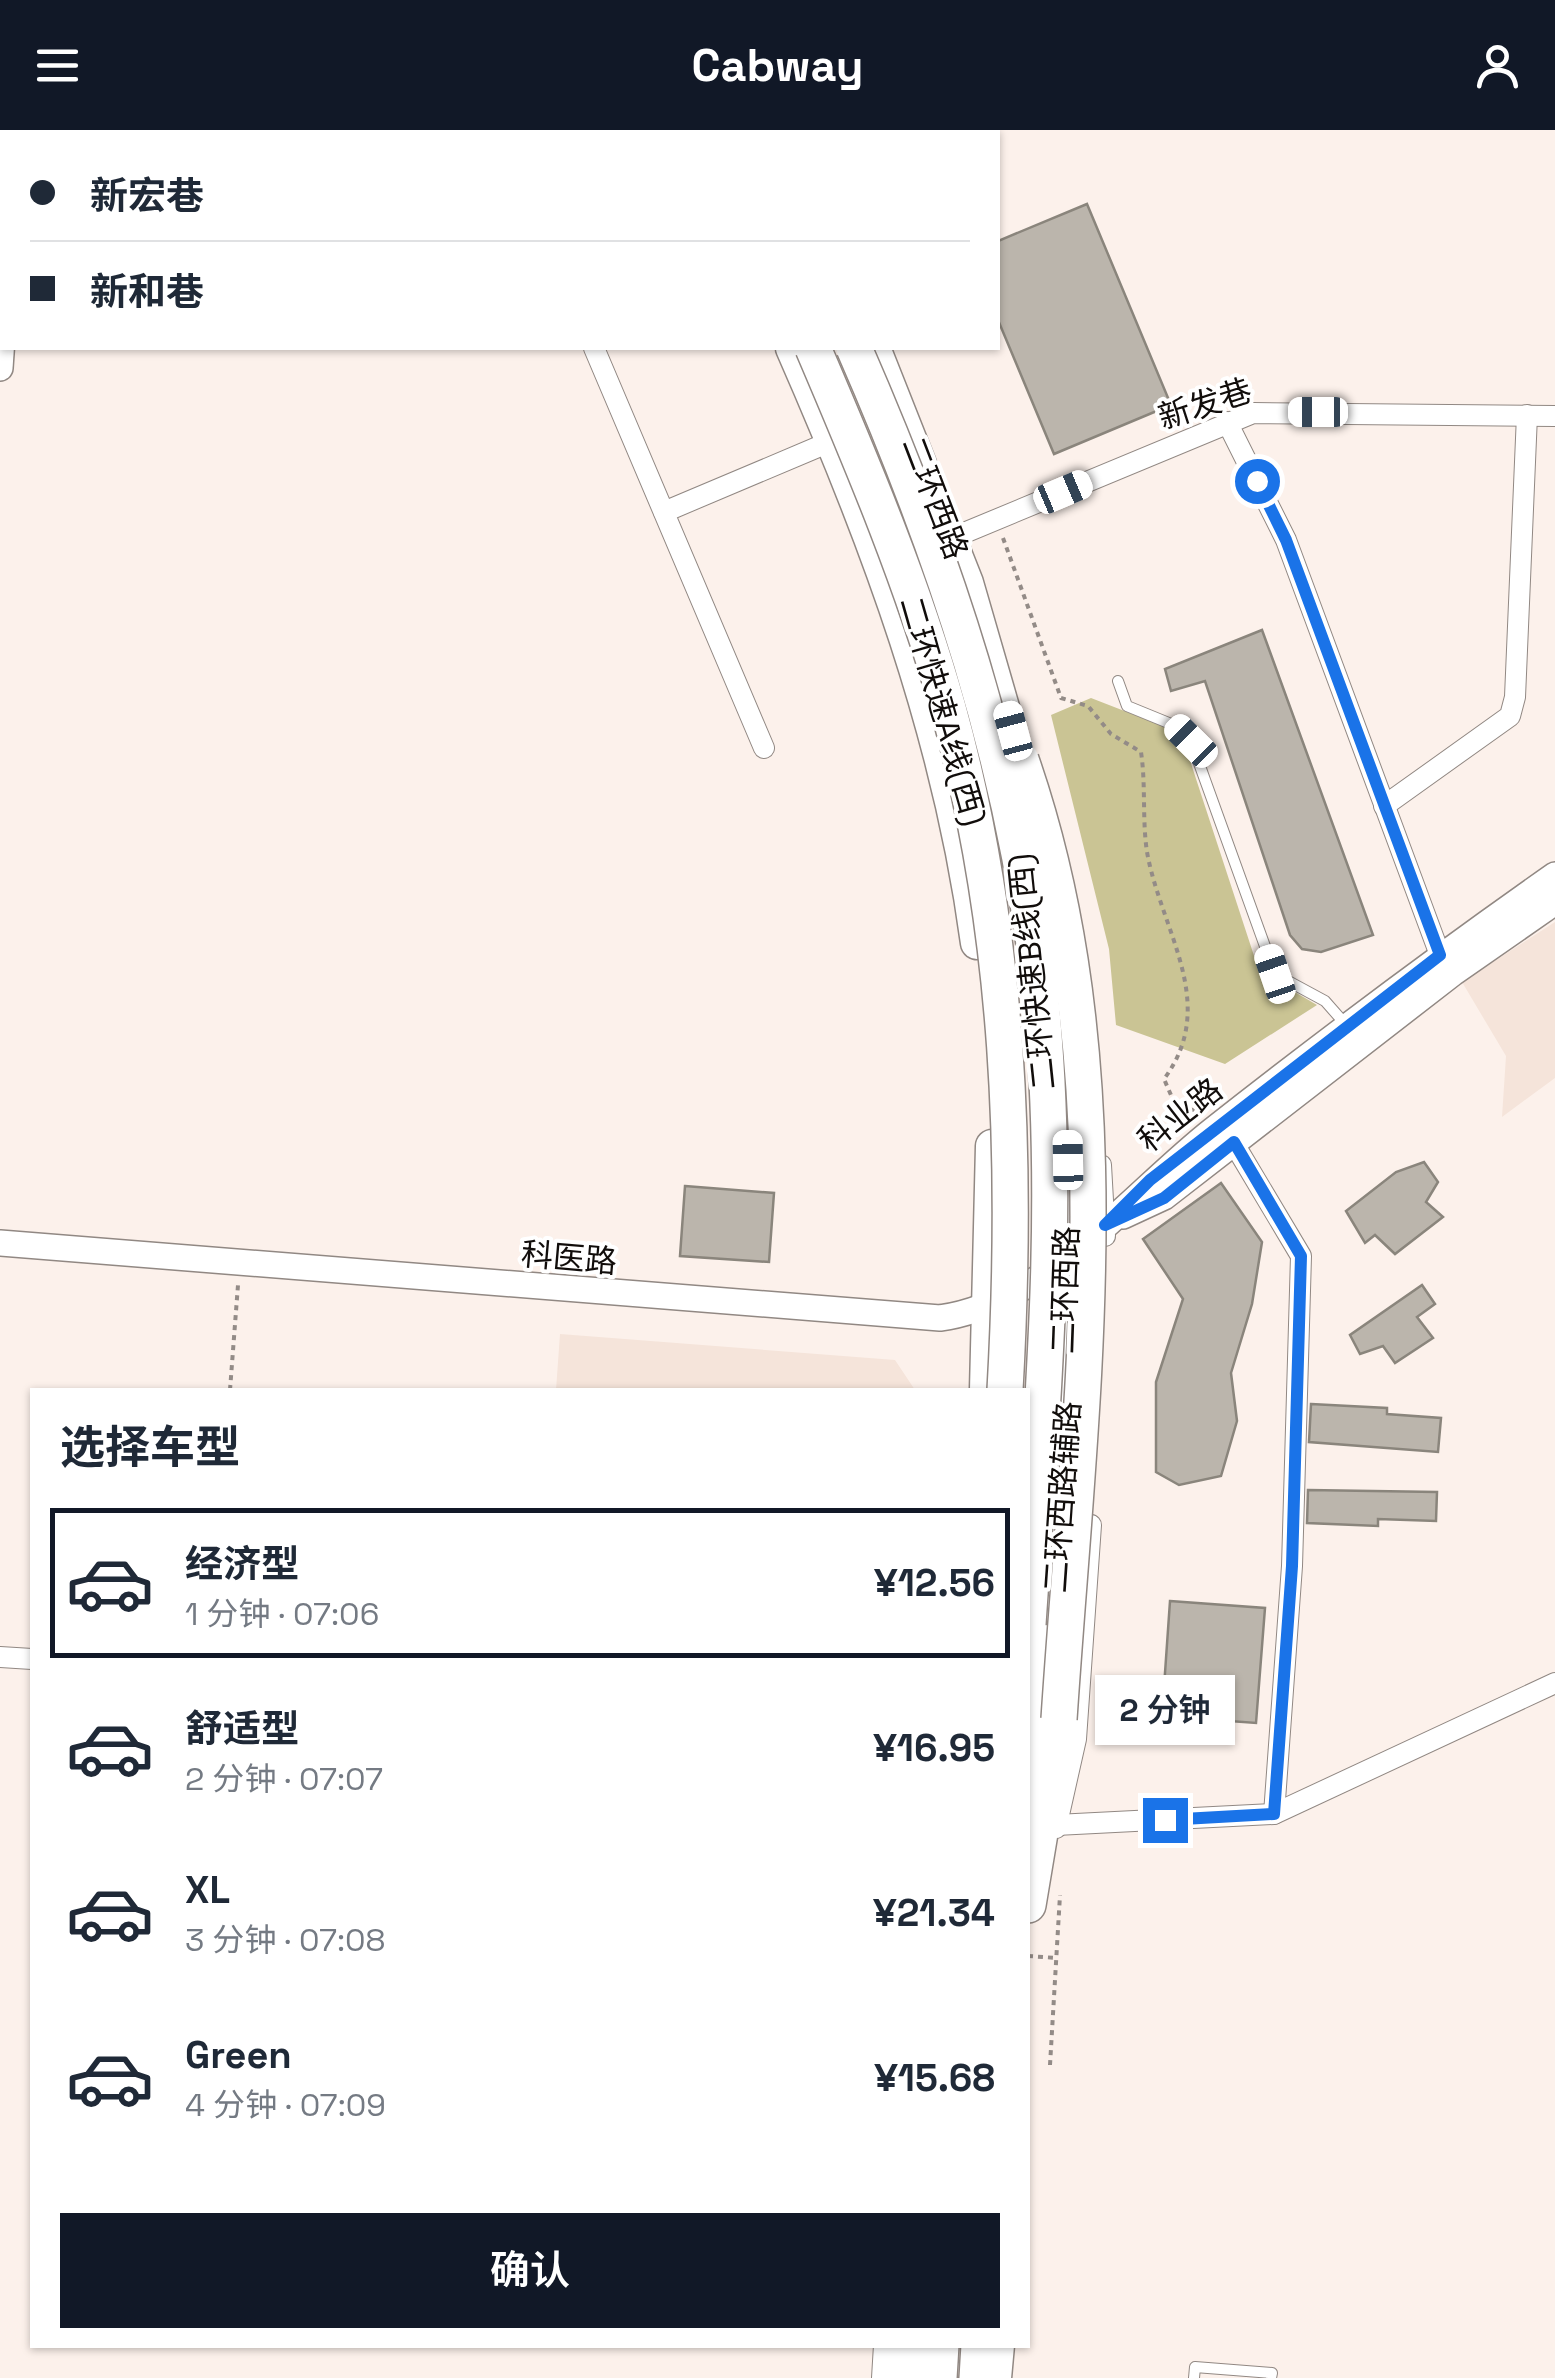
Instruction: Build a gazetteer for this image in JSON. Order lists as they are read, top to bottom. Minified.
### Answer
{"streets":{"highway":["二环快速A线(西)","二环快速B线(西)"],"main road":["二环西路"],"street":["新发巷","科业路","科医路","二环西路辅路"]},"crossings":[["新发巷","二环西路"],["二环西路","科医路"],["二环西路","二环西路辅路"],["科业路","科医路"],["科业路","二环西路辅路"],["科医路","二环西路辅路"]],"page":{"header":"Cabway","banner":["新宏巷","新和巷"],"heading":"选择车型","list":[{"name":"经济型","note":"1 分钟 · 07:06","value":"¥12.56"},{"name":"舒适型","note":"2 分钟 · 07:07","value":"¥16.95"},{"name":"XL","note":"3 分钟 · 07:08","value":"¥21.34"},{"name":"Green","note":"4 分钟 · 07:09","value":"¥15.68"}],"bubble":"2 分钟","buttons":"确认"}}
